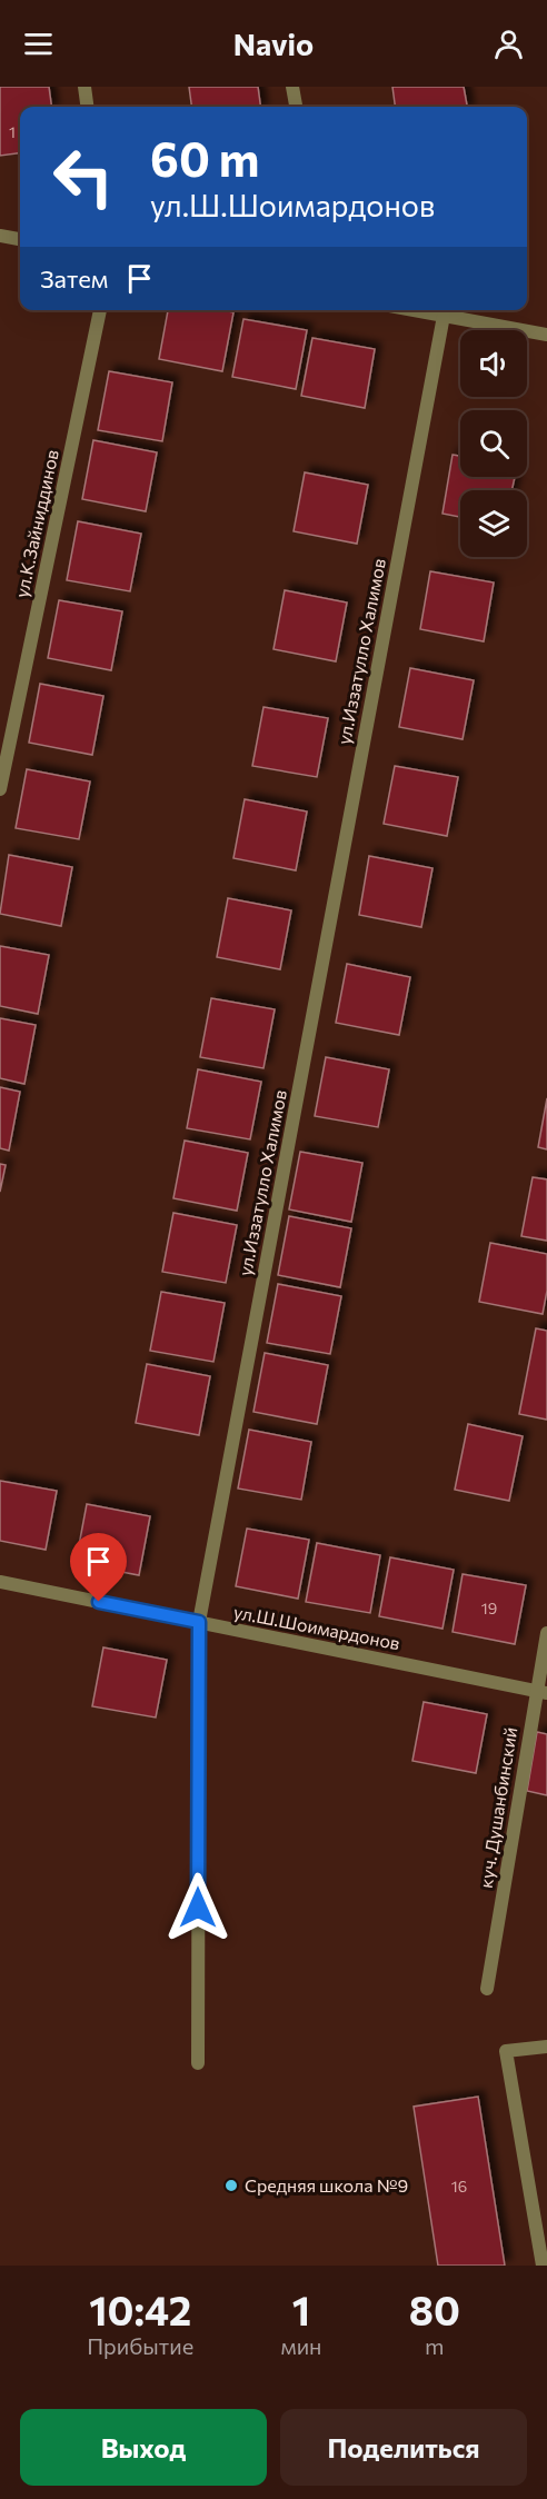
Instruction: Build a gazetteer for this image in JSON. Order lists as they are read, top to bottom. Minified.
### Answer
{"streets":{"street":["ул.К.Зайниддинов","ул.Иззатулло Халимов","ул.Ш.Шоимардонов","куч. Душанбинский"]},"crossings":[["ул.Иззатулло Халимов","ул.Ш.Шоимардонов"],["ул.Ш.Шоимардонов","куч. Душанбинский"]],"places":["Средняя школа №9"],"house_numbers":["1","19","16"],"page":{"header":"Navio","turn":["60 m","ул.Ш.Шоимардонов"],"then":"Затем","eta":["10:42","Прибытие","1","мин","80","m"],"buttons":["Выход","Поделиться"]}}
